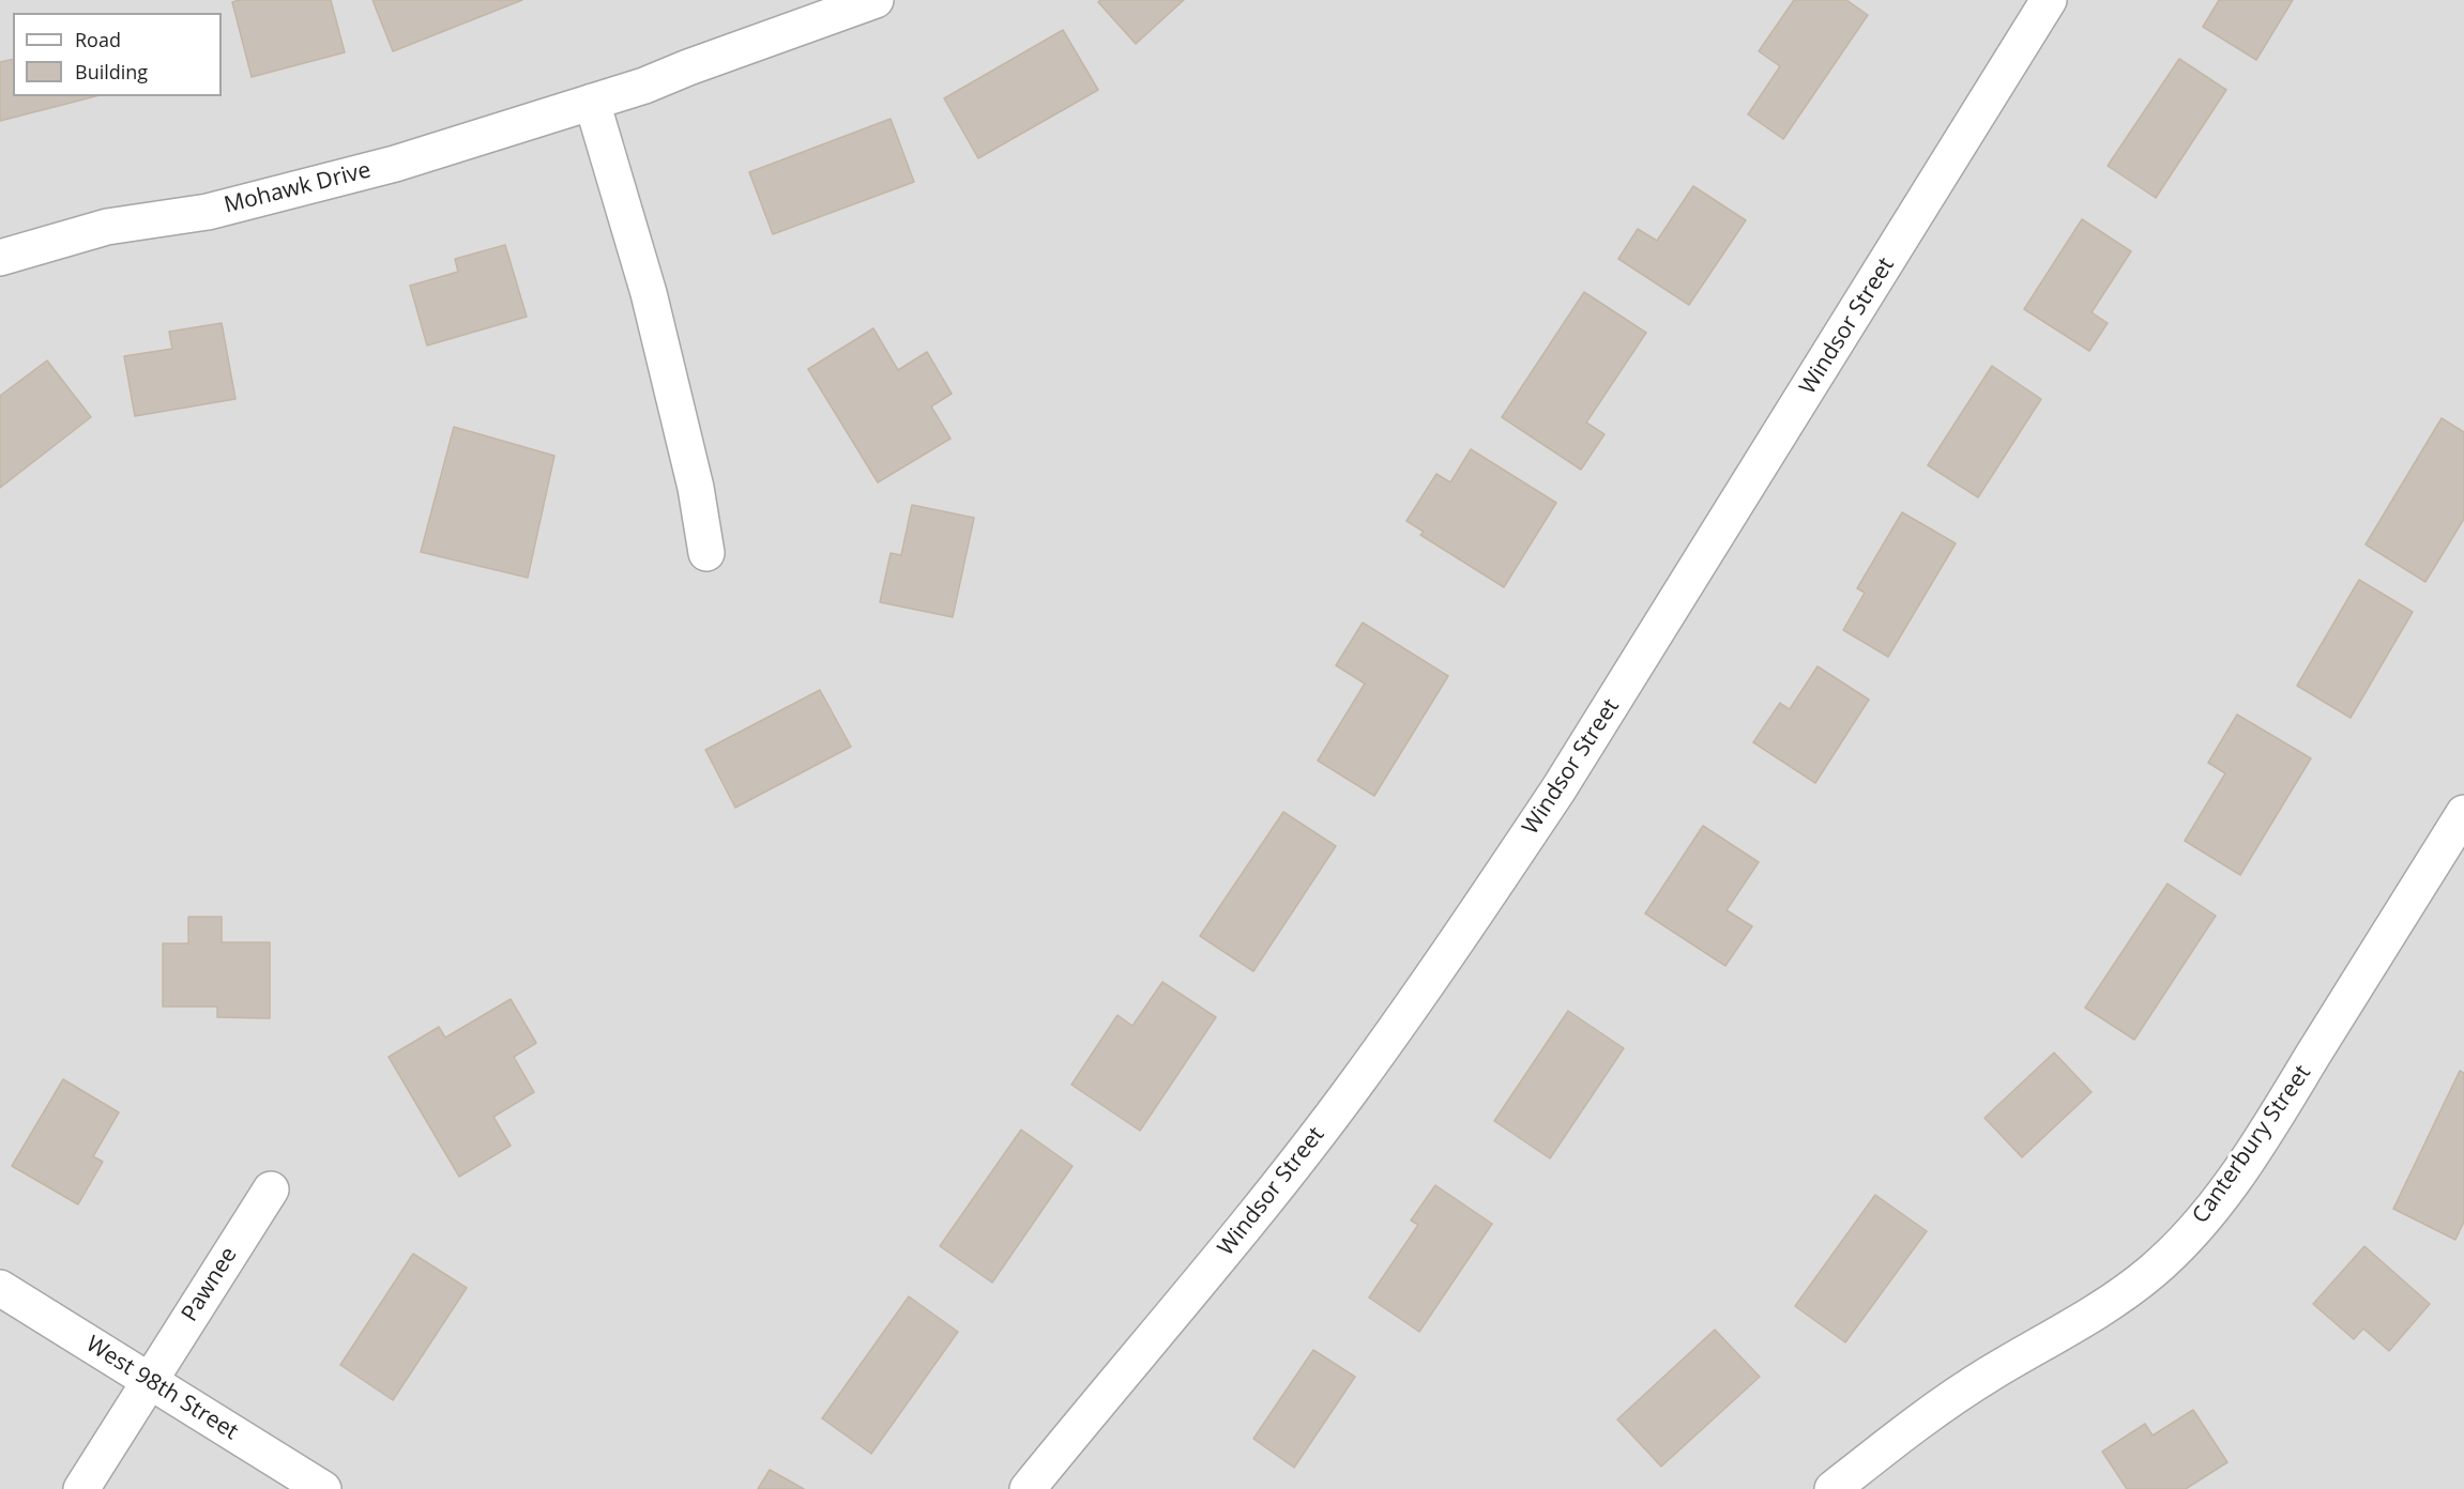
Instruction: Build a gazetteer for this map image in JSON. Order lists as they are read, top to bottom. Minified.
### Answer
{"streets":{"street":["Mohawk Drive","Windsor Street","Canterbury Street","Pawnee","West 98th Street"]},"crossings":[["Pawnee","West 98th Street"]],"legend":["Road","Building"]}
